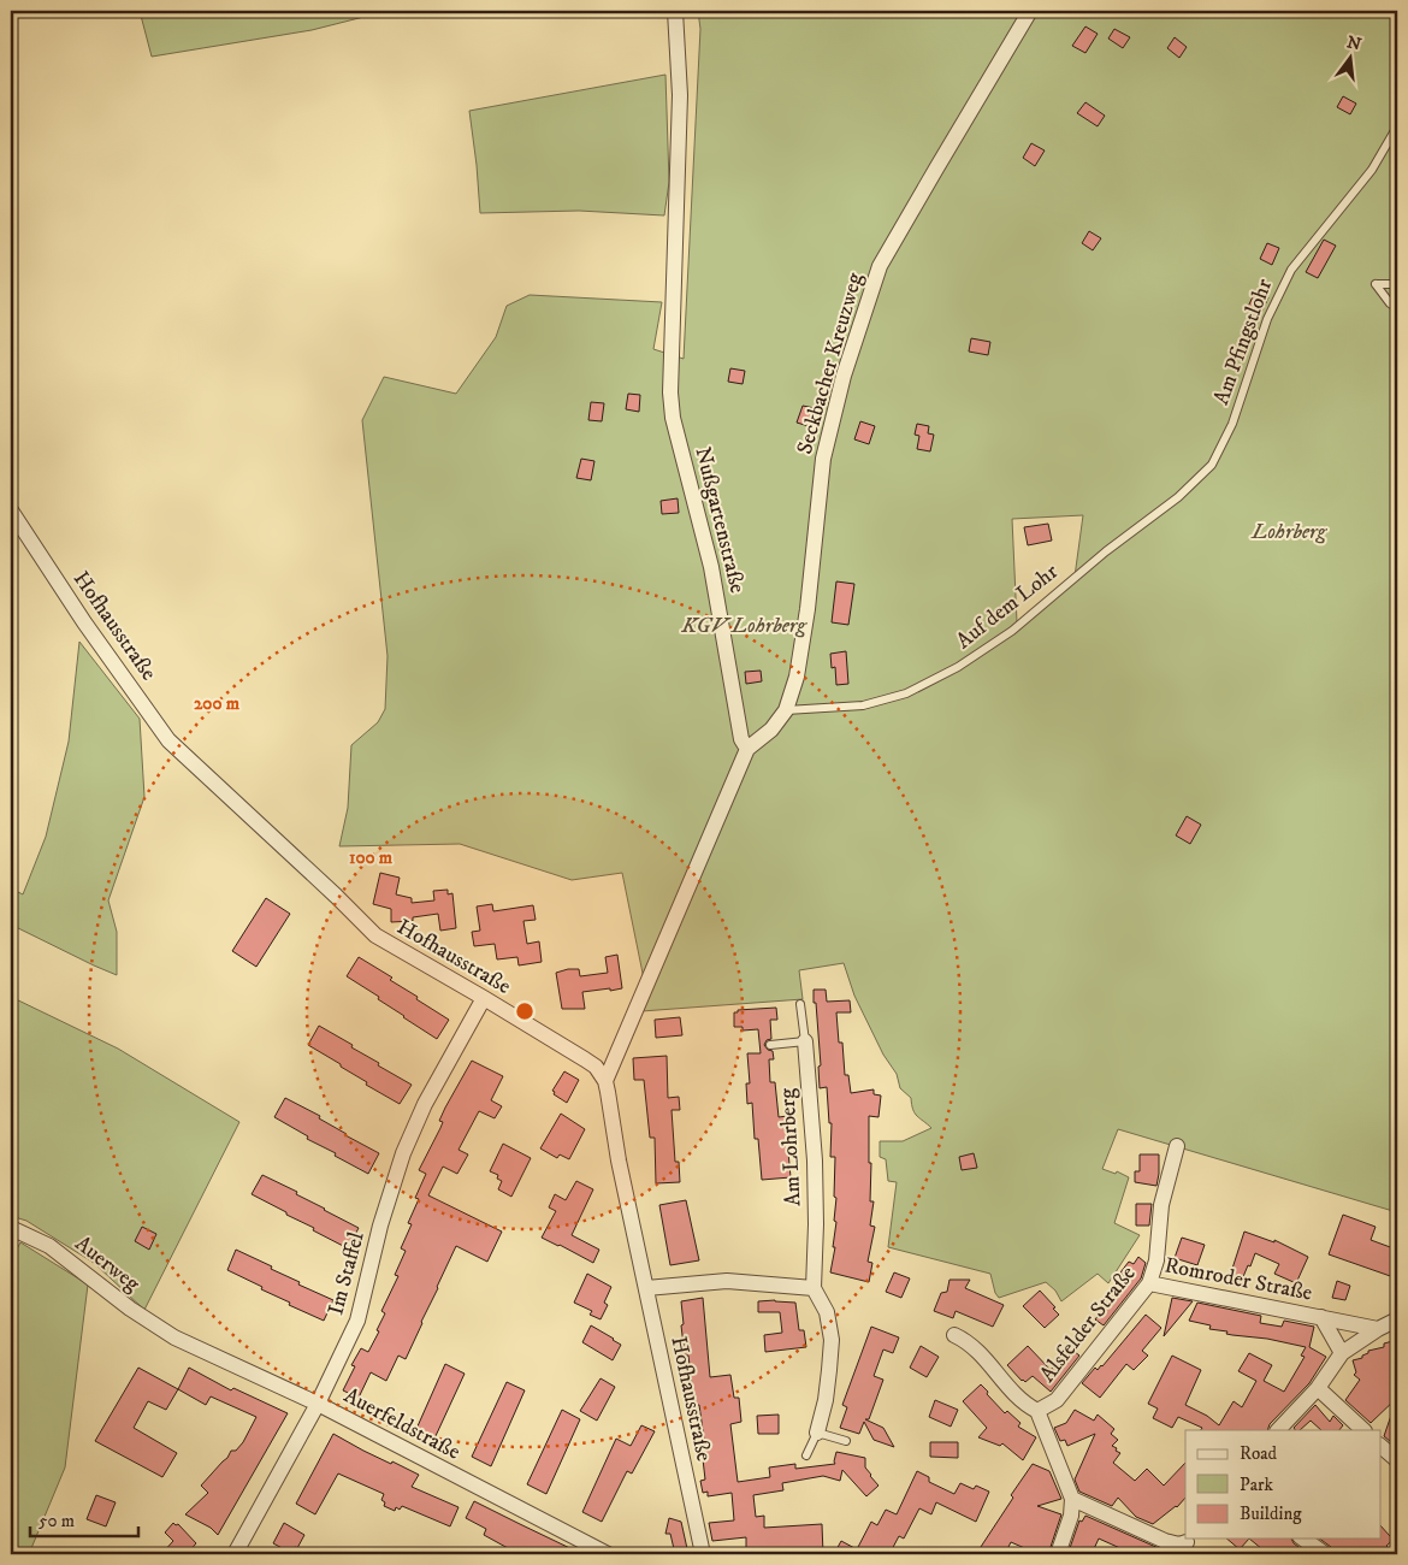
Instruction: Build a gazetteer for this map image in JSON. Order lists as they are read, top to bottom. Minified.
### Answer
{"streets":{"street":["Seckbacher Kreuzweg","Nußgartenstraße","Hofhausstraße","Am Lohrberg","Auerweg","Im Staffel","Romroder Straße","Alsfelder Straße","Auerfeldstraße"],"lane":["Am Pfingstlohr","Auf dem Lohr"]},"crossings":[["Am Pfingstlohr","Auf dem Lohr"],["Seckbacher Kreuzweg","Nußgartenstraße"],["Seckbacher Kreuzweg","Auf dem Lohr"],["Hofhausstraße","Im Staffel"],["Auerweg","Auerfeldstraße"],["Im Staffel","Auerfeldstraße"],["Romroder Straße","Alsfelder Straße"]],"parks":["Lohrberg","KGV Lohrberg"],"legend":["Road","Park","Building"],"scale_bar":"50 m","north":"top","rings":["200 m","100 m"]}
